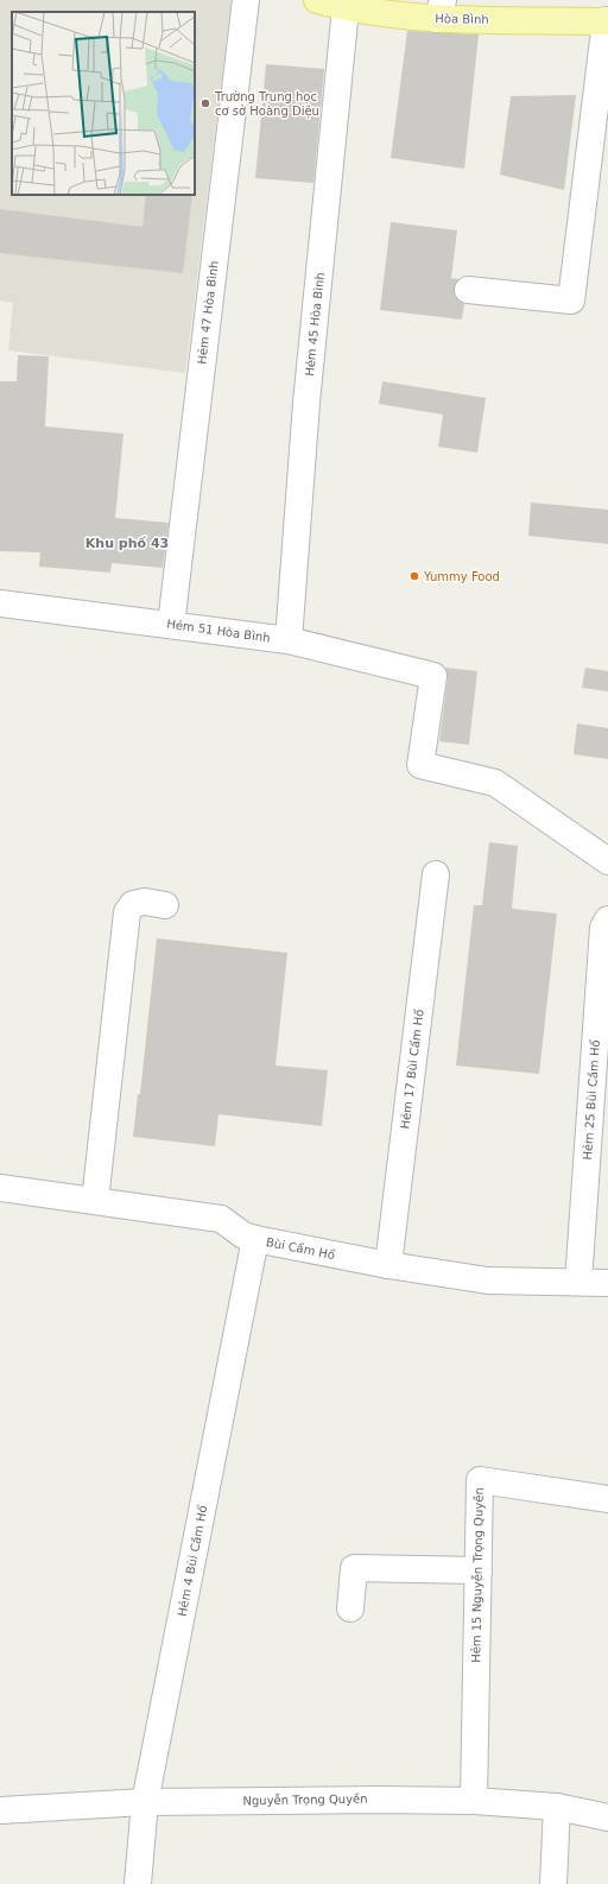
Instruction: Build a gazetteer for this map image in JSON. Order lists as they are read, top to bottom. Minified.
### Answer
{"streets":{"main road":["Hòa Bình"],"street":["Hẻm 47 Hòa Bình","Hẻm 45 Hòa Bình","Hẻm 51 Hòa Bình","Hẻm 17 Bùi Cẩm Hổ","Hẻm 25 Bùi Cầm Hổ","Bùi Cẩm Hổ","Hẻm 4 Bùi Cầm Hổ","Hẻm 15 Nguyễn Trọng Quyền","Nguyễn Trọng Quyền"]},"crossings":[["Hòa Bình","Hẻm 45 Hòa Bình"],["Hẻm 47 Hòa Bình","Hẻm 51 Hòa Bình"],["Hẻm 45 Hòa Bình","Hẻm 51 Hòa Bình"],["Hẻm 17 Bùi Cẩm Hổ","Bùi Cẩm Hổ"],["Hẻm 25 Bùi Cầm Hổ","Bùi Cẩm Hổ"],["Bùi Cẩm Hổ","Hẻm 4 Bùi Cầm Hổ"],["Hẻm 4 Bùi Cầm Hổ","Nguyễn Trọng Quyền"],["Hẻm 15 Nguyễn Trọng Quyền","Nguyễn Trọng Quyền"]],"districts":["Khu phố 43"],"places":["Trường Trung học cơ sở Hoàng Diệu","Yummy Food"]}
